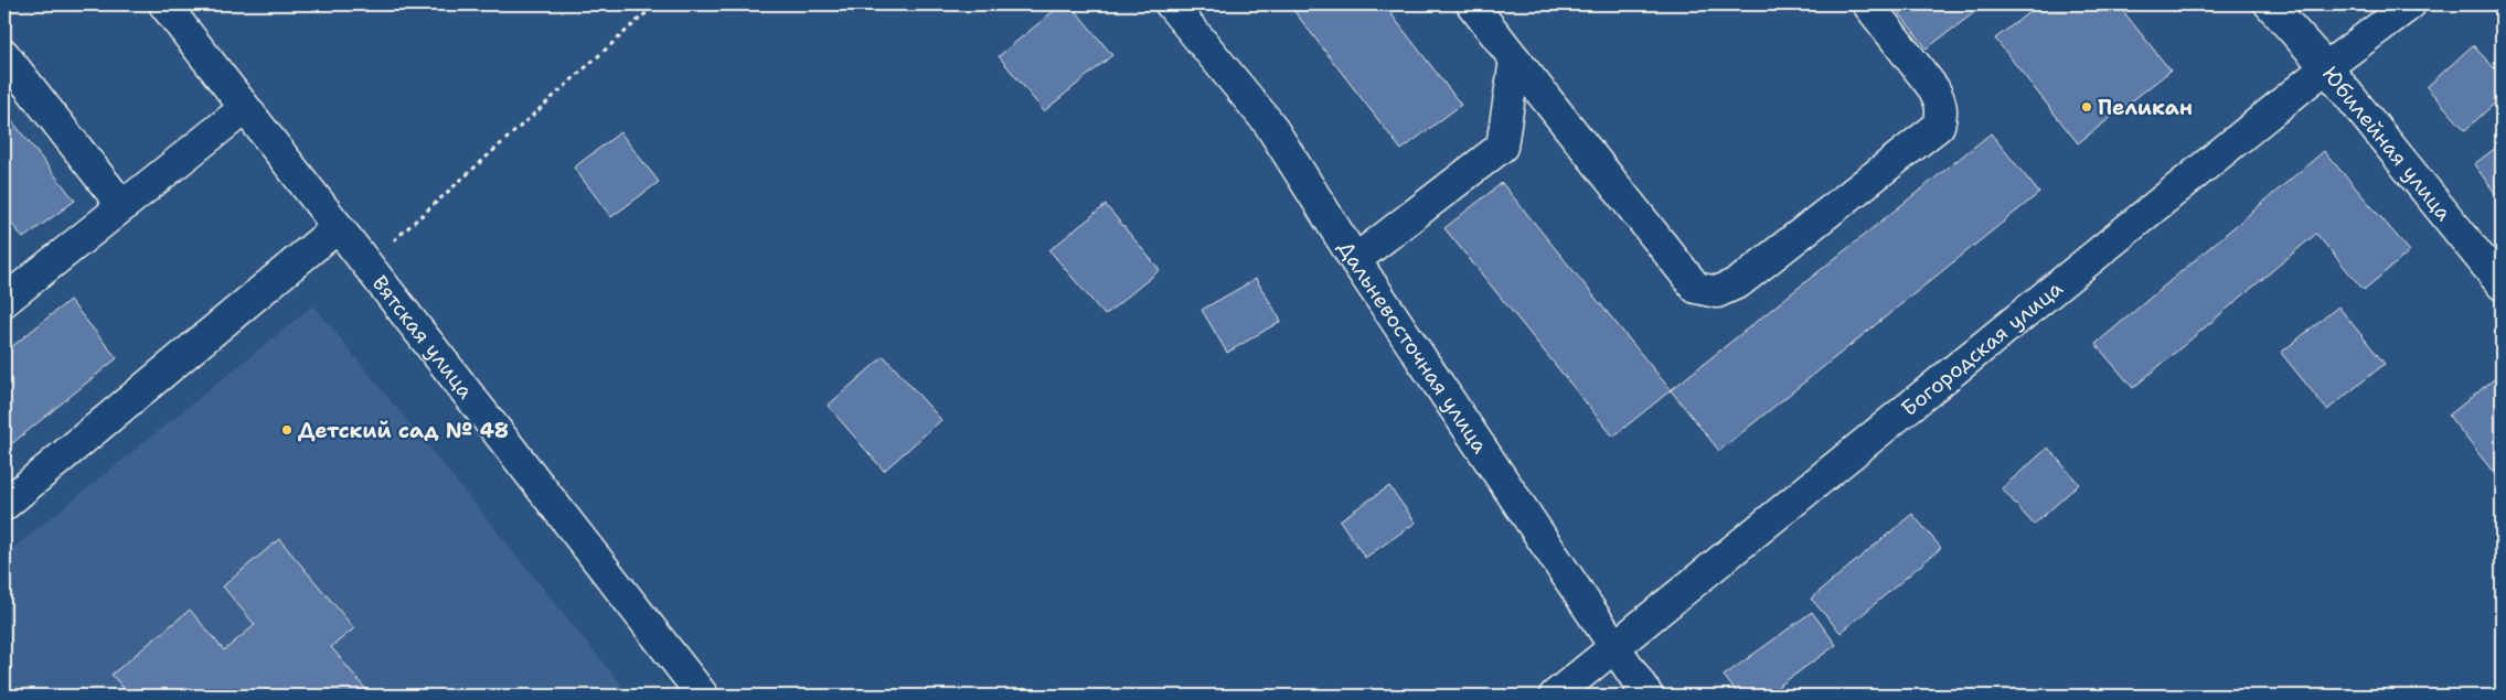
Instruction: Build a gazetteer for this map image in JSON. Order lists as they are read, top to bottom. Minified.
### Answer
{"streets":{"street":["Юбилейная улица","Вятская улица","Дальневосточная улица","Богородская улица"]},"crossings":[["Юбилейная улица","Богородская улица"],["Дальневосточная улица","Богородская улица"]],"places":["Пеликан","Детский сад № 48"]}
